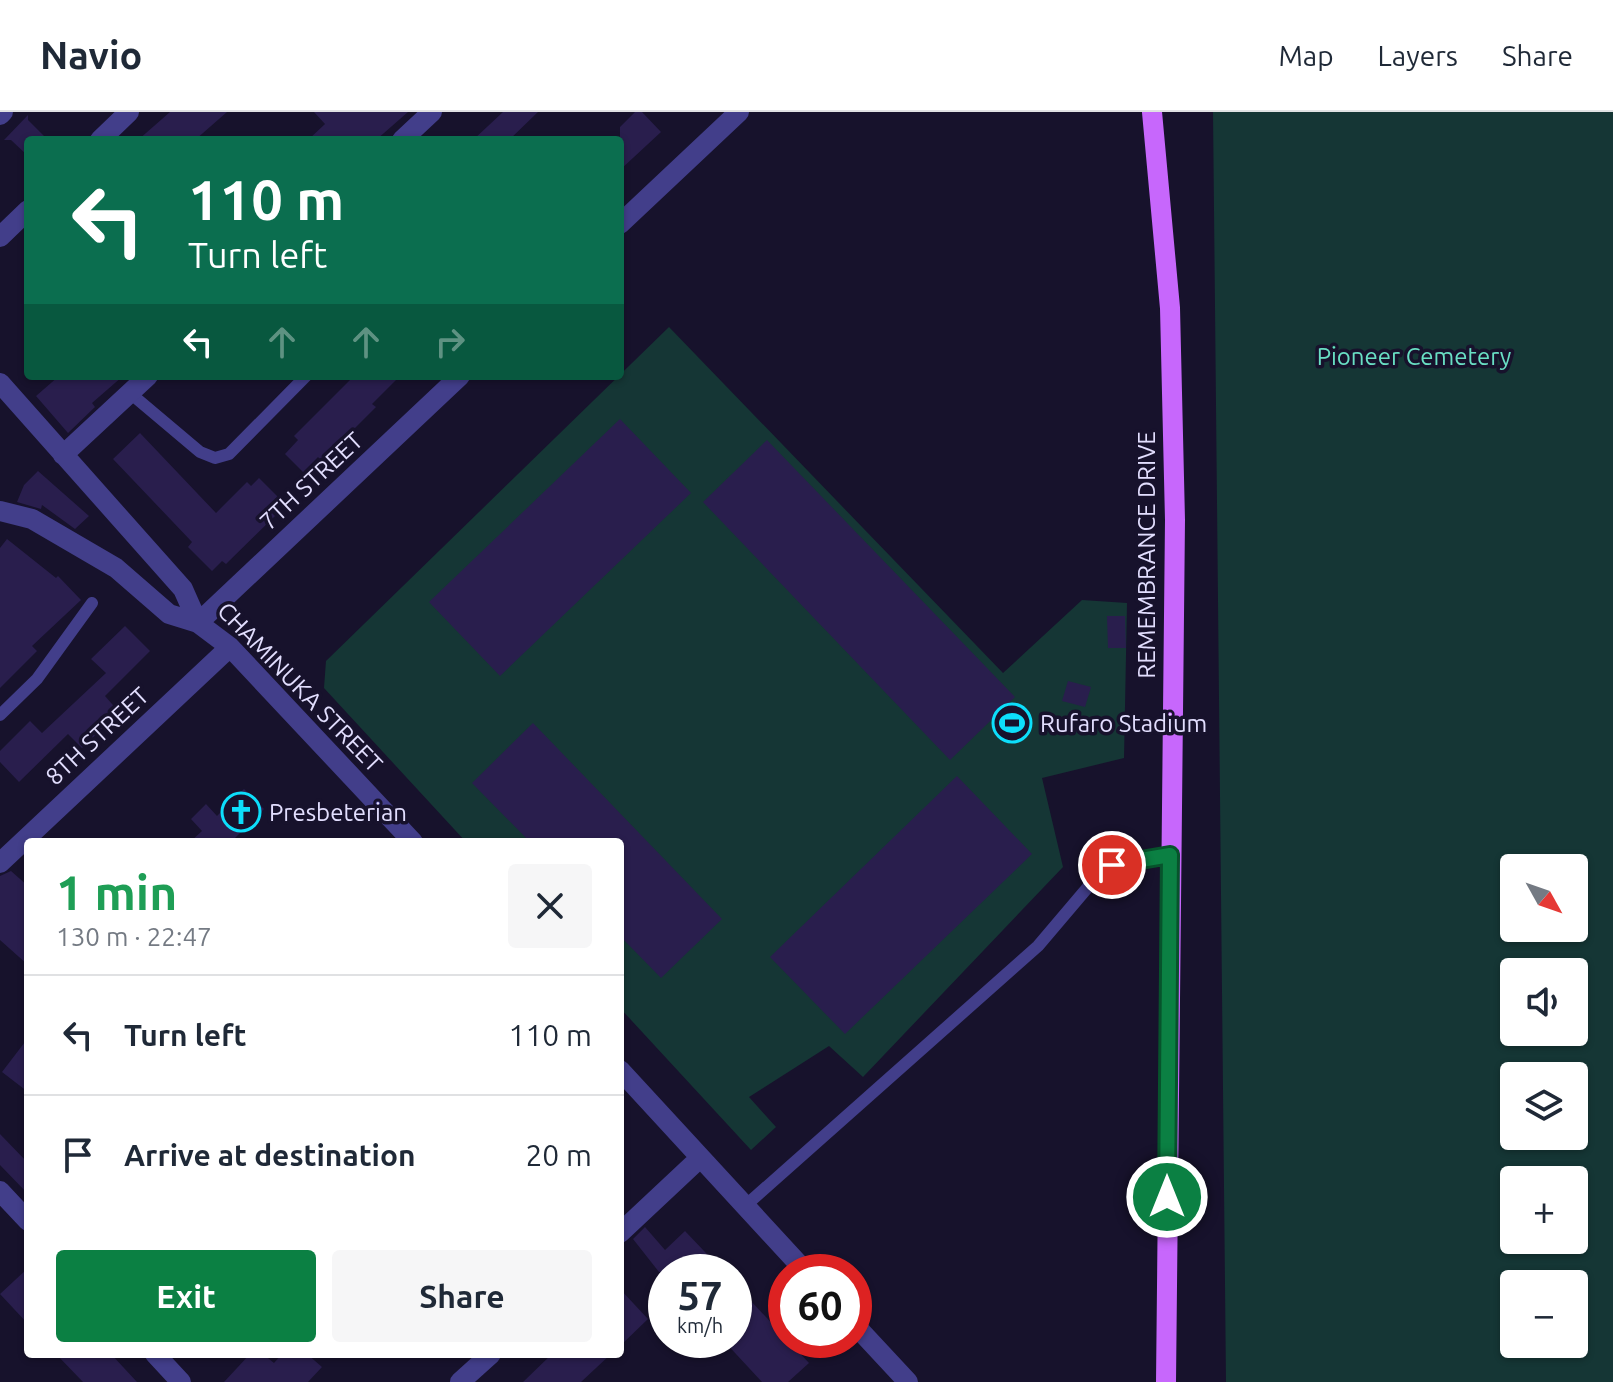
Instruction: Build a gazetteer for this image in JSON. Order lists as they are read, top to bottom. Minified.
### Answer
{"streets":{"main road":["REMEMBRANCE DRIVE"],"street":["7TH STREET","CHAMINUKA STREET","8TH STREET"]},"crossings":[["7TH STREET","CHAMINUKA STREET"],["CHAMINUKA STREET","8TH STREET"]],"parks":["Pioneer Cemetery"],"places":{"sports":["Rufaro Stadium"],"church":["Presbeterian"]},"north":"bottom right","page":{"header":"Navio","nav":["Map","Layers","Share"],"turn":["110 m","Turn left"],"heading":["1 min","130 m · 22:47"],"map_buttons":["+","−"],"list":[{"name":"Turn left","value":"110 m"},{"name":"Arrive at destination","value":"20 m"}],"buttons":["Exit","Share"],"speed":"57 km/h","limit":"60"}}
